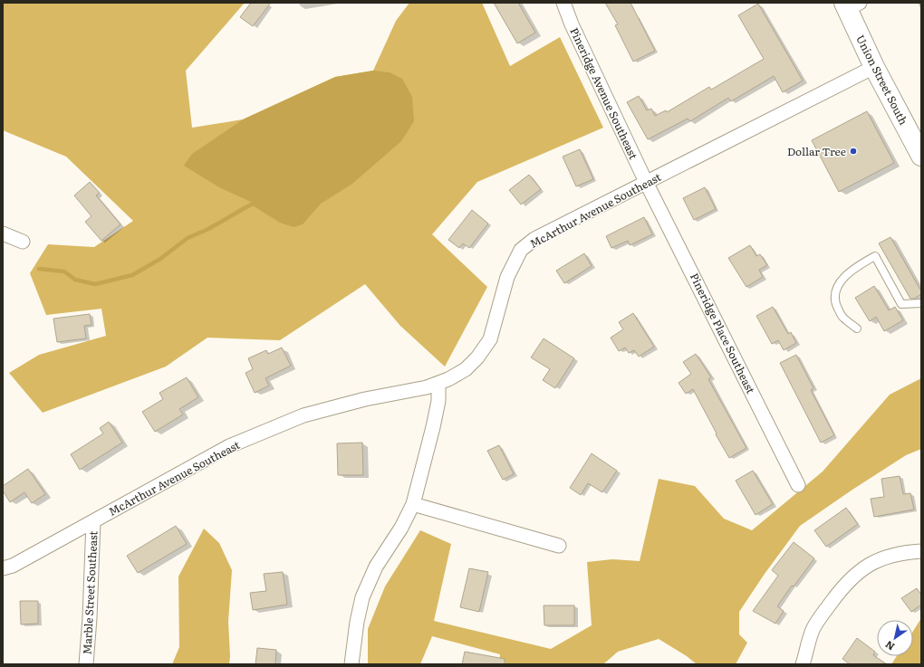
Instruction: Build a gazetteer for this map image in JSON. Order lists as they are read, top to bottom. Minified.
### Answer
{"streets":{"main road":["Union Street South"],"street":["Pineridge Avenue Southeast","McArthur Avenue Southeast","Pineridge Place Southeast","Marble Street Southeast"]},"crossings":[["Union Street South","McArthur Avenue Southeast"],["Pineridge Avenue Southeast","McArthur Avenue Southeast"],["Pineridge Avenue Southeast","Pineridge Place Southeast"],["McArthur Avenue Southeast","Pineridge Place Southeast"],["McArthur Avenue Southeast","Marble Street Southeast"]],"places":["Dollar Tree"],"north":"bottom left"}
